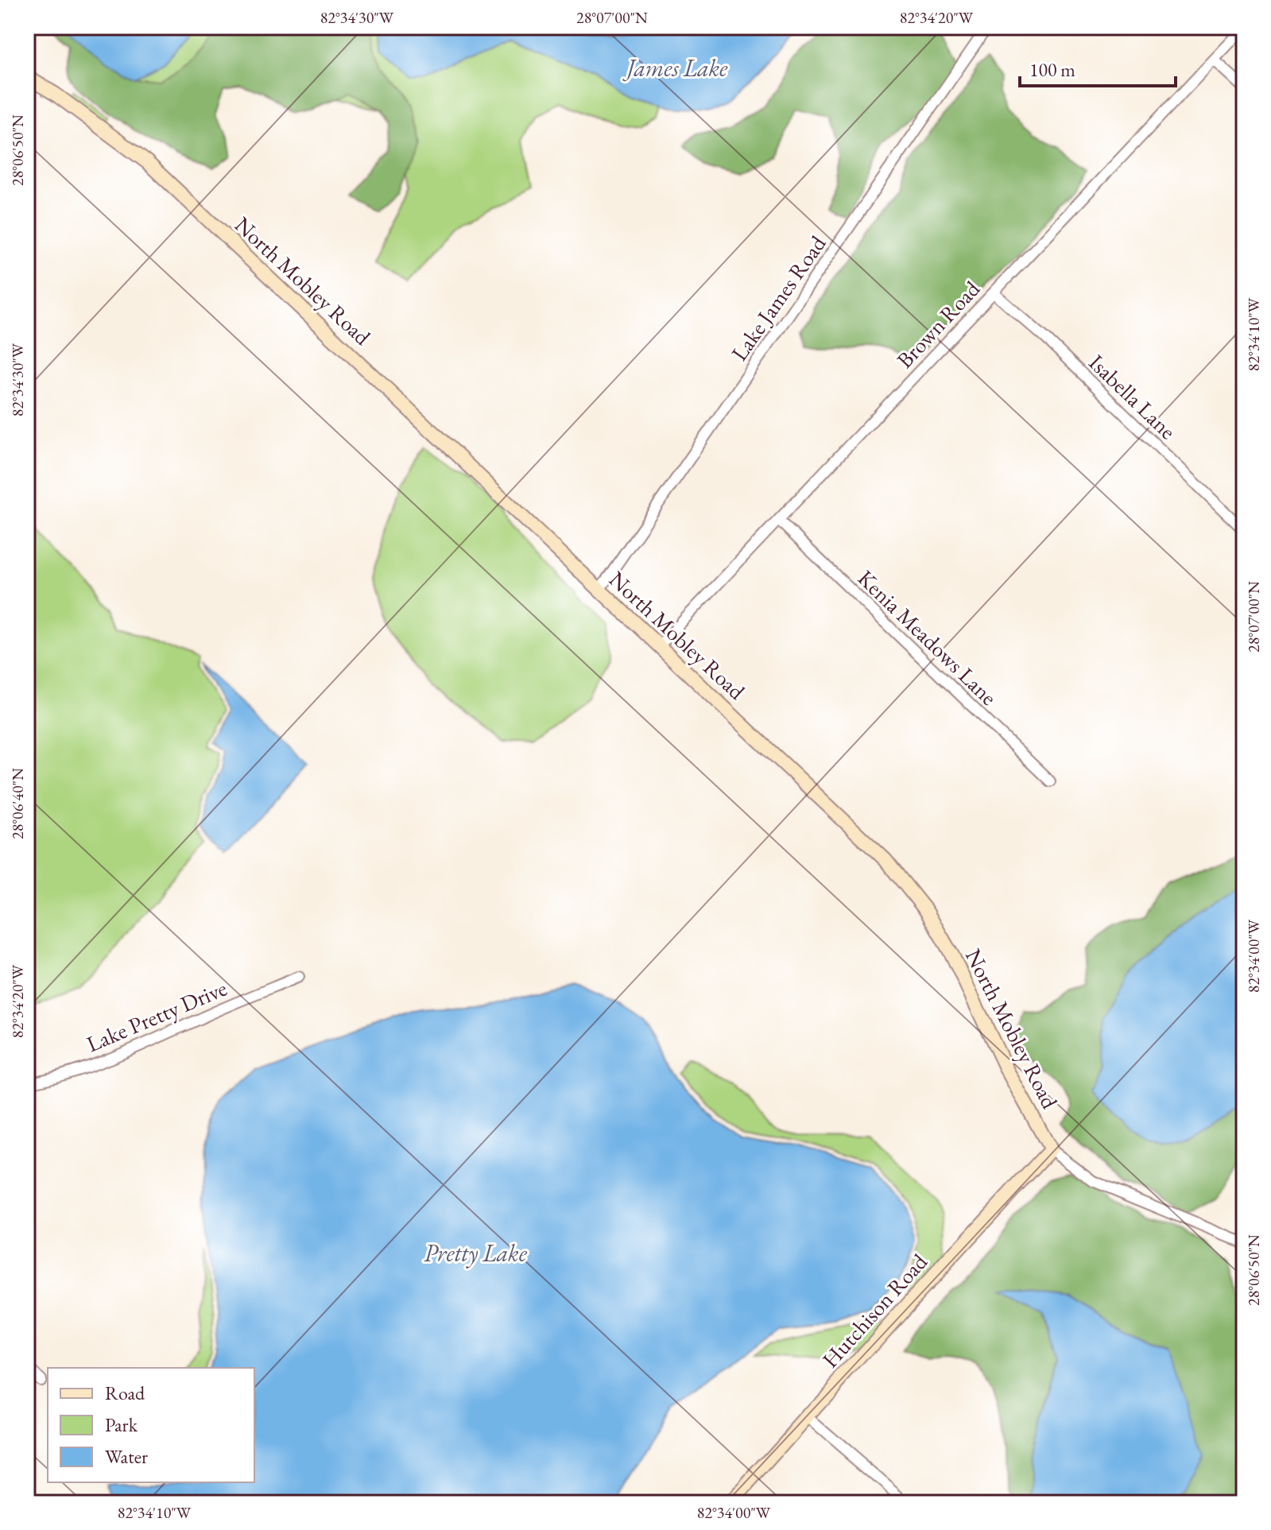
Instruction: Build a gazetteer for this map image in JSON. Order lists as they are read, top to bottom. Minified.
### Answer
{"streets":{"street":["North Mobley Road","Lake James Road","Brown Road","Isabella Lane","Kenia Meadows Lane","Lake Pretty Drive","Hutchison Road"]},"crossings":[["North Mobley Road","Lake James Road"],["North Mobley Road","Brown Road"],["North Mobley Road","Hutchison Road"],["Brown Road","Isabella Lane"],["Brown Road","Kenia Meadows Lane"]],"water":["James Lake","Pretty Lake"],"legend":["Road","Park","Water"],"scale_bar":"100 m","coordinates":["82°34'30\"W","28°07'00\"N","82°34'20\"W","28°06'50\"N","82°34'10\"W","28°06'40\"N","82°34'00\"W"]}
